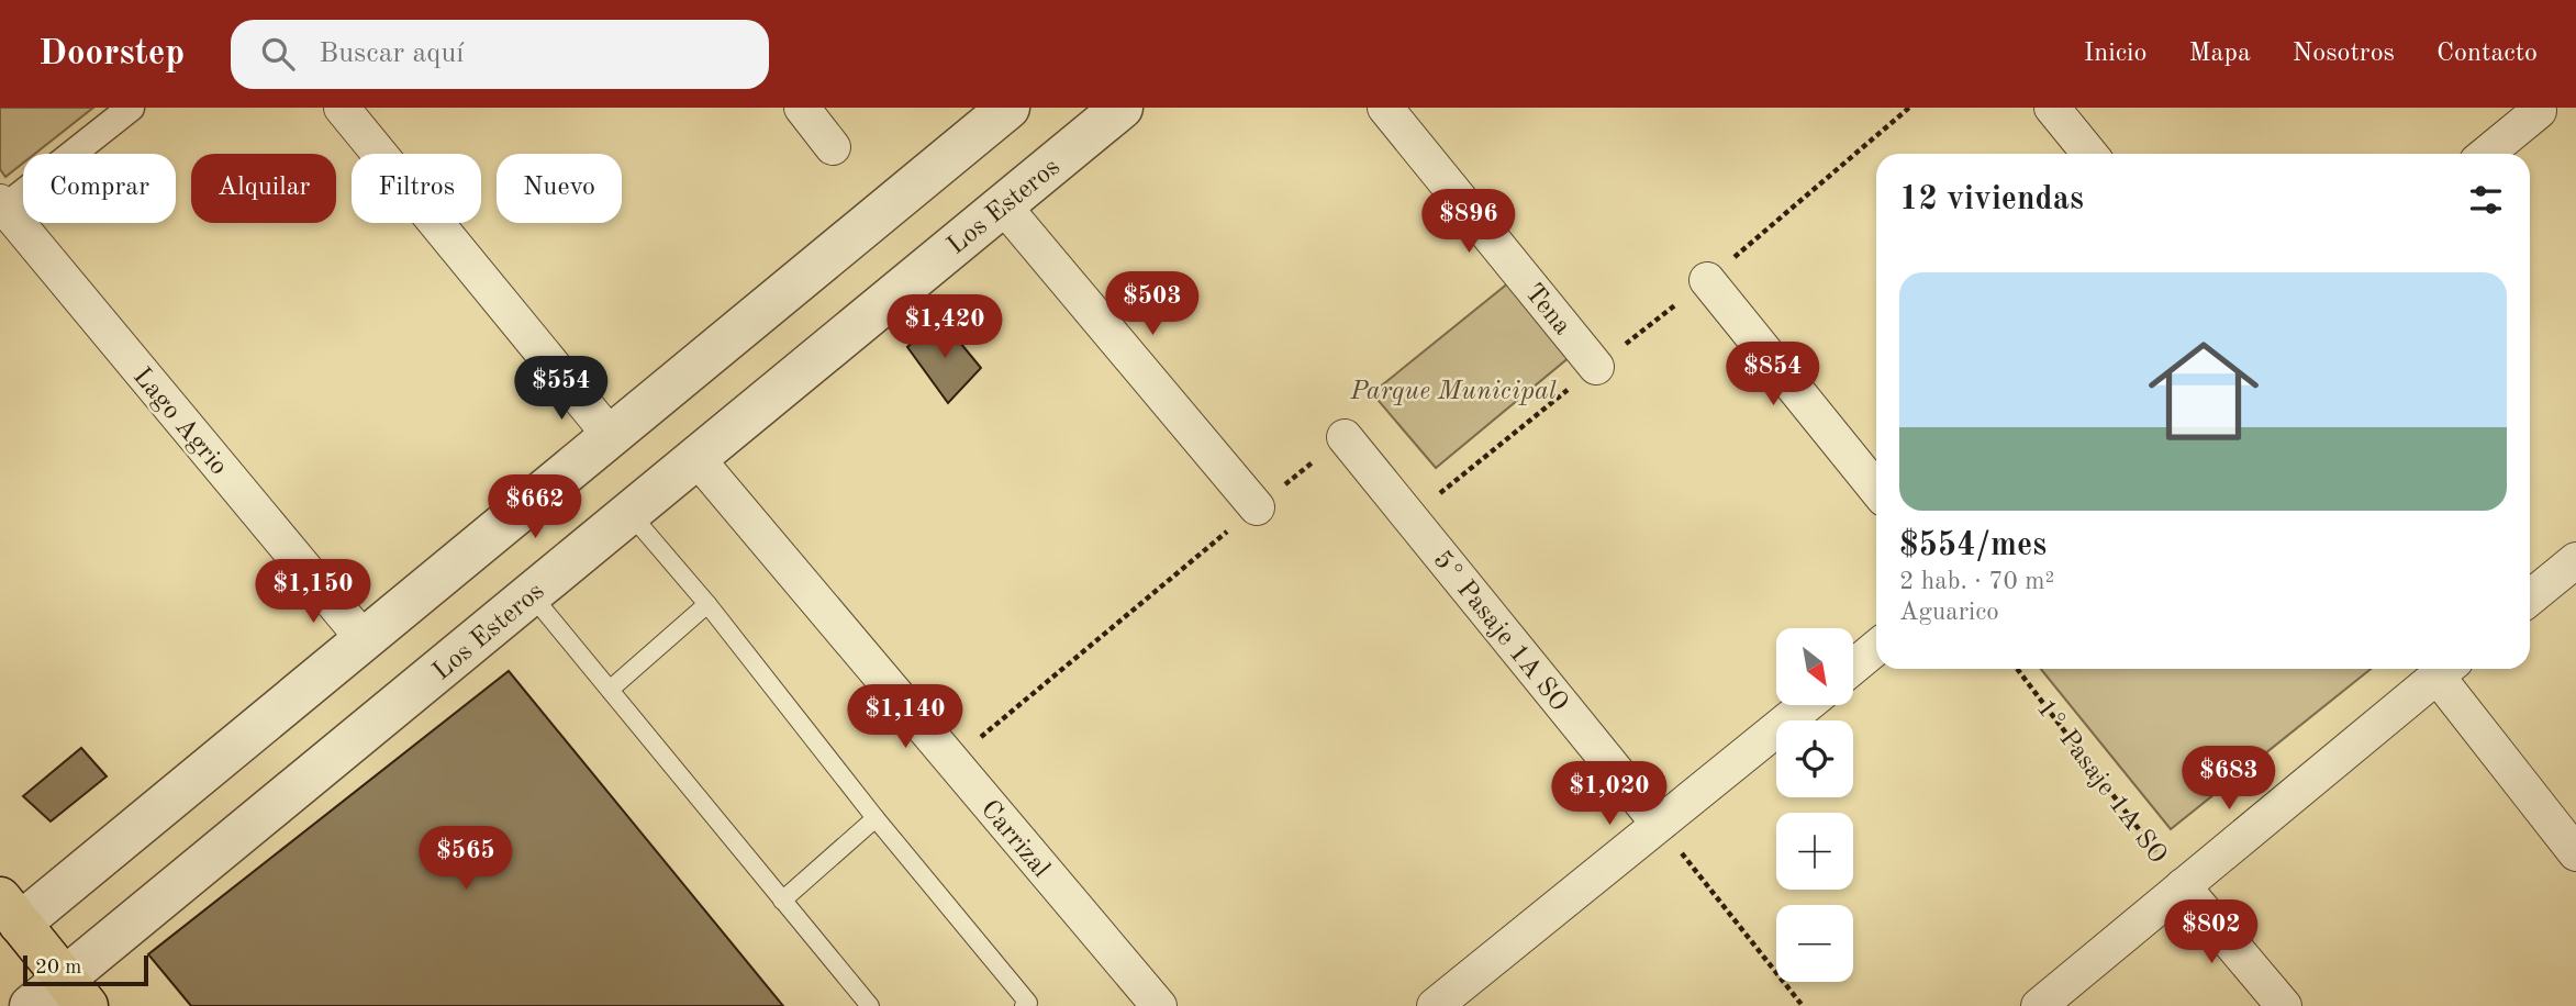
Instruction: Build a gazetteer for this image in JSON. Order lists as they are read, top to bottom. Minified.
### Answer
{"streets":{"street":["Los Esteros","Tena","Lago Agrio","5° Pasaje 1A SO","1° Pasaje 1A SO","Carrizal"]},"crossings":[["Los Esteros","Carrizal"]],"parks":["Parque Municipal"],"scale_bar":"20 m","north":"bottom right","page":{"header":"Doorstep","search":"Buscar aquí","nav":["Inicio","Mapa","Nosotros","Contacto"],"chip":["Comprar","Alquilar","Filtros","Nuevo"],"heading":"12 viviendas","price":["$896","$503","$1,420","$854","$554","$662","$1,150","$1,140","$683","$1,020","$565","$802"],"list":[{"name":"$554/mes","note":"2 hab. · 70 m² · Aguarico"}],"map_buttons":["+","−"],"scale":"20 m"}}
